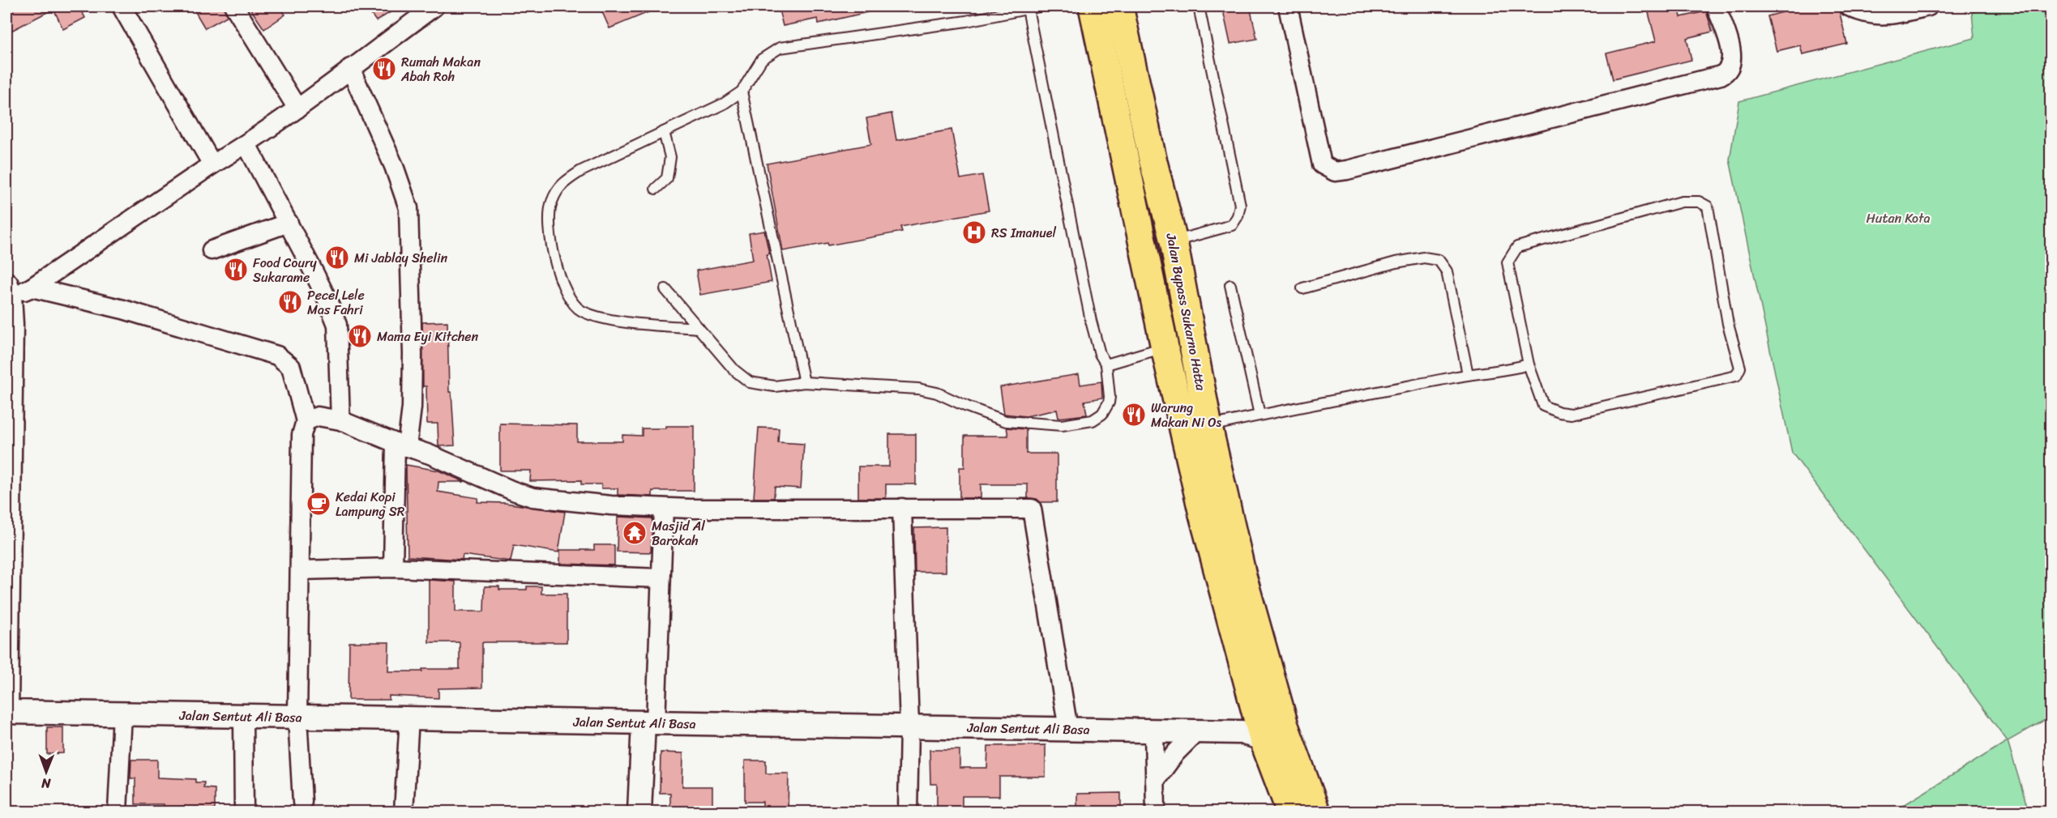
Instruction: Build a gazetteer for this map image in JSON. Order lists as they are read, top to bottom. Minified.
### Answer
{"streets":{"highway":["Jalan Bypass Sukarno Hatta"],"street":["Jalan Sentut Ali Basa"]},"crossings":[["Jalan Bypass Sukarno Hatta","Jalan Sentut Ali Basa"]],"parks":["Hutan Kota"],"places":{"restaurant":["Rumah Makan Abah Roh","Mi Jablay Shelin","Food Coury Sukarame","Pecel Lele Mas Fahri","Mama Eyi Kitchen","Warung Makan Ni Os"],"hospital":["RS Imanuel"],"cafe":["Kedai Kopi Lampung SR"],"temple":["Masjid Al Barokah"]},"north":"bottom"}
